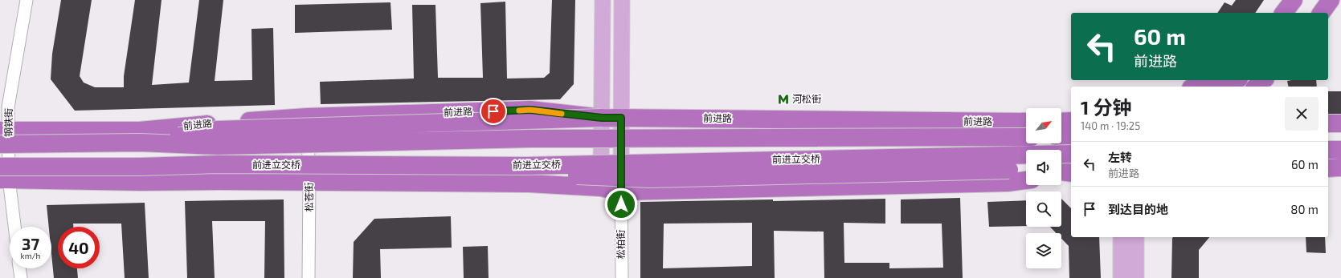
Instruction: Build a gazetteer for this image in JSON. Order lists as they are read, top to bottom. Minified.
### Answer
{"streets":{"highway":["前进路","前进立交桥"],"street":["钢铁街","松苍街","松柏街"]},"crossings":[["前进路","钢铁街"],["前进路","松苍街"],["钢铁街","前进立交桥"]],"places":{"metro station":["河松街"]},"north":"top right","page":{"turn":["60 m","前进路"],"heading":["1 分钟","140 m · 19:25"],"list":[{"name":"左转","note":"前进路","value":"60 m"},{"name":"到达目的地","value":"80 m"}],"speed":"37 km/h","limit":"40"}}
